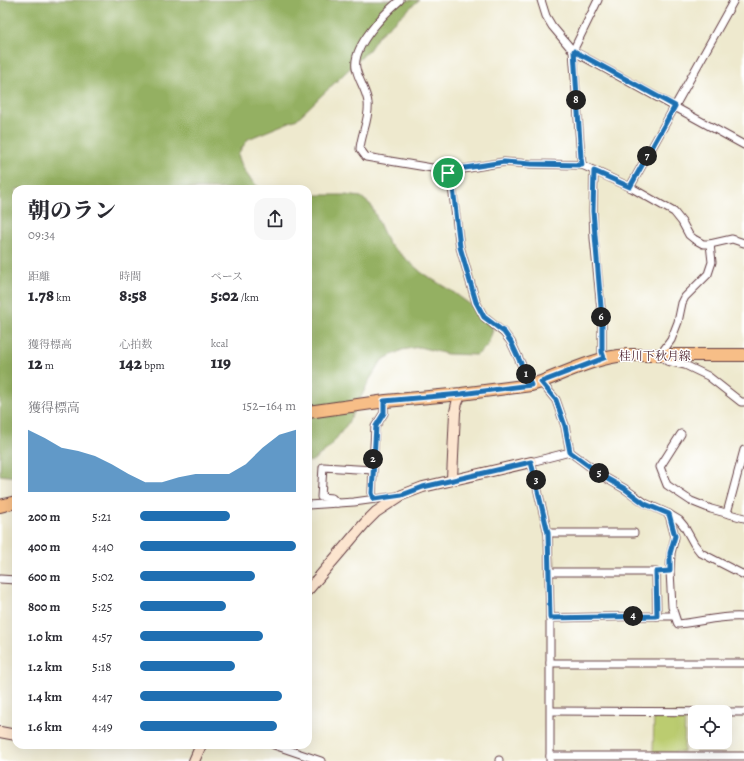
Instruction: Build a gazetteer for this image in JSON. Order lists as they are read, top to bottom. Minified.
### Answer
{"streets":{"main road":["桂川下秋月線"]},"page":{"pins":["8","7","6","1","2","5","3","4"],"heading":["朝のラン","09:34"],"stats":[["距離","1.78 km"],["時間","8:58"],["ペース","5:02 /km"],["獲得標高","12 m"],["心拍数","142 bpm"],["kcal","119"]],"chart":["獲得標高","152–164 m"],"list":[{"name":"200 m","note":"5:21"},{"name":"400 m","note":"4:40"},{"name":"600 m","note":"5:02"},{"name":"800 m","note":"5:25"},{"name":"1.0 km","note":"4:57"},{"name":"1.2 km","note":"5:18"},{"name":"1.4 km","note":"4:47"},{"name":"1.6 km","note":"4:49"}]}}
